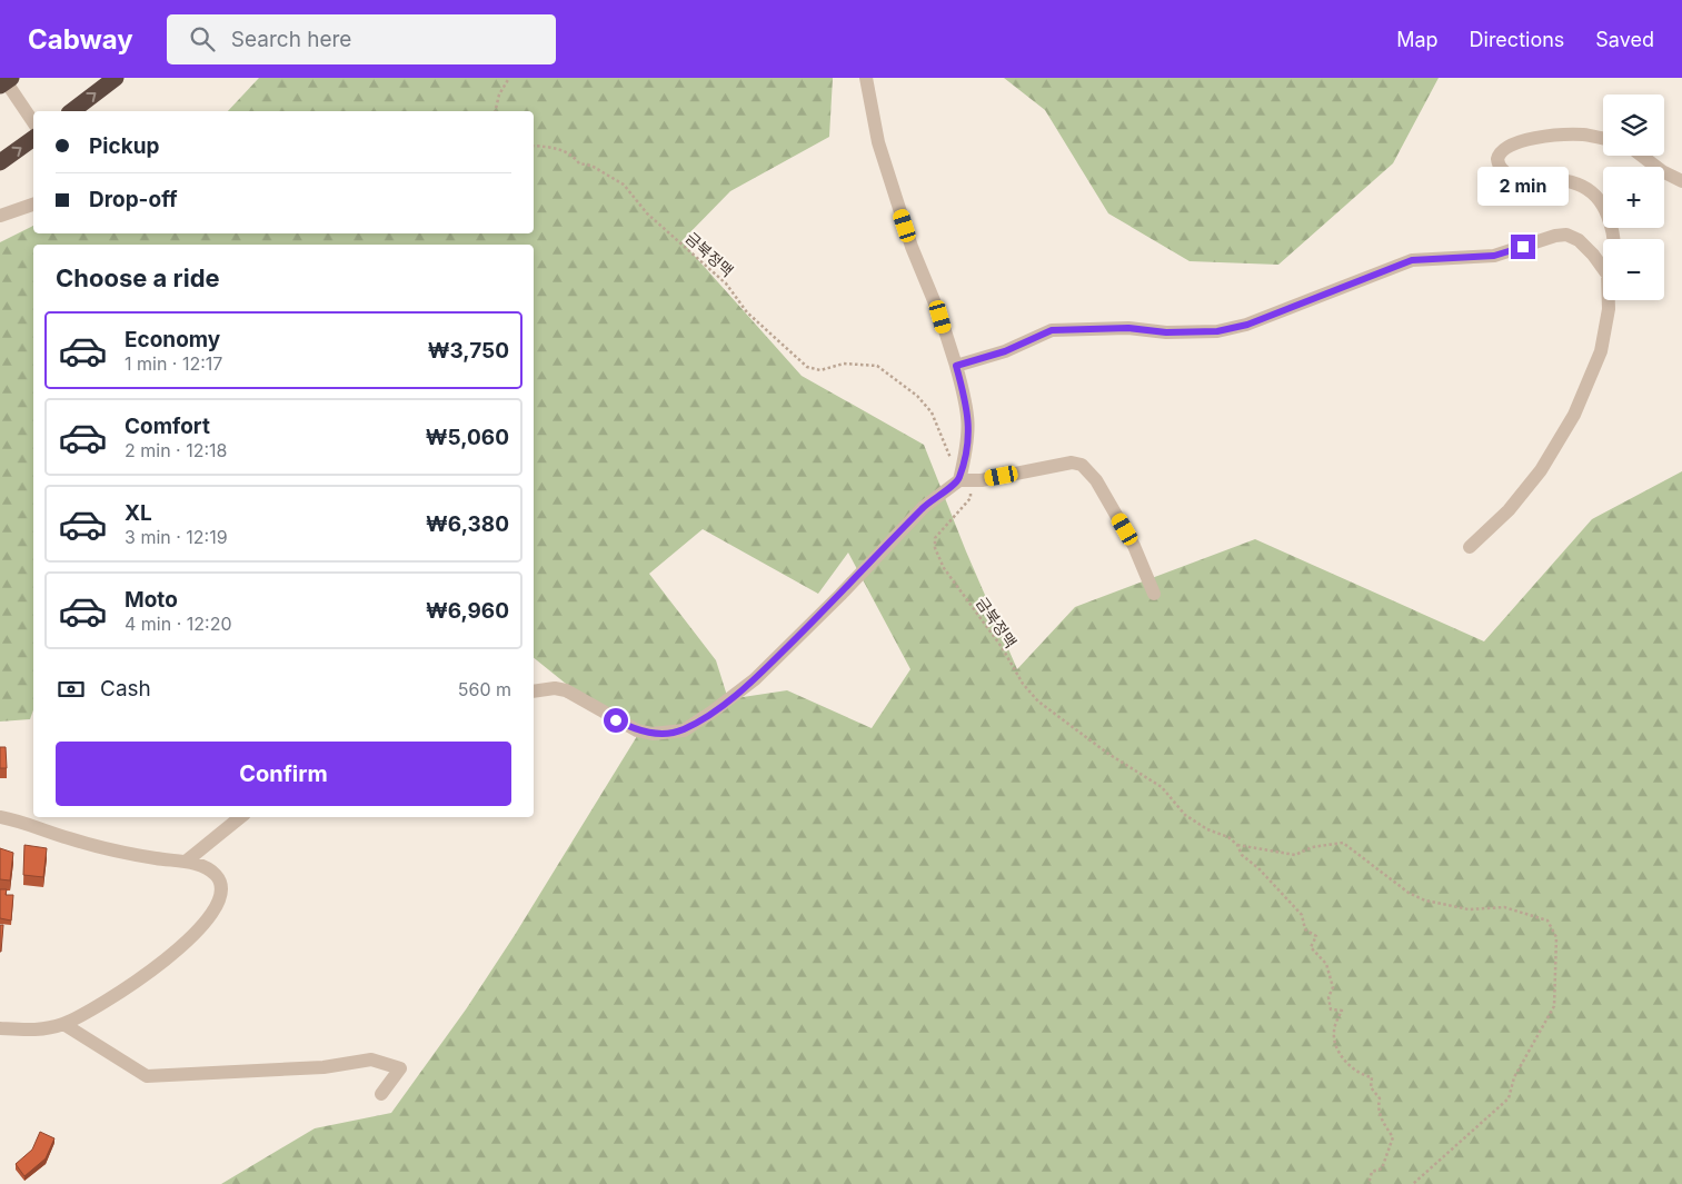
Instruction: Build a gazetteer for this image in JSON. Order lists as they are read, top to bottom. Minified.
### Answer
{"streets":{"path":["금북정맥"]},"page":{"header":"Cabway","search":"Search here","nav":["Map","Directions","Saved"],"map_buttons":["+","−"],"banner":["Pickup","Drop-off"],"bubble":"2 min","heading":"Choose a ride","list":[{"name":"Economy","note":"1 min · 12:17","value":"₩3,750"},{"name":"Comfort","note":"2 min · 12:18","value":"₩5,060"},{"name":"XL","note":"3 min · 12:19","value":"₩6,380"},{"name":"Moto","note":"4 min · 12:20","value":"₩6,960"}],"pay":["Cash","560 m"],"buttons":"Confirm"}}
